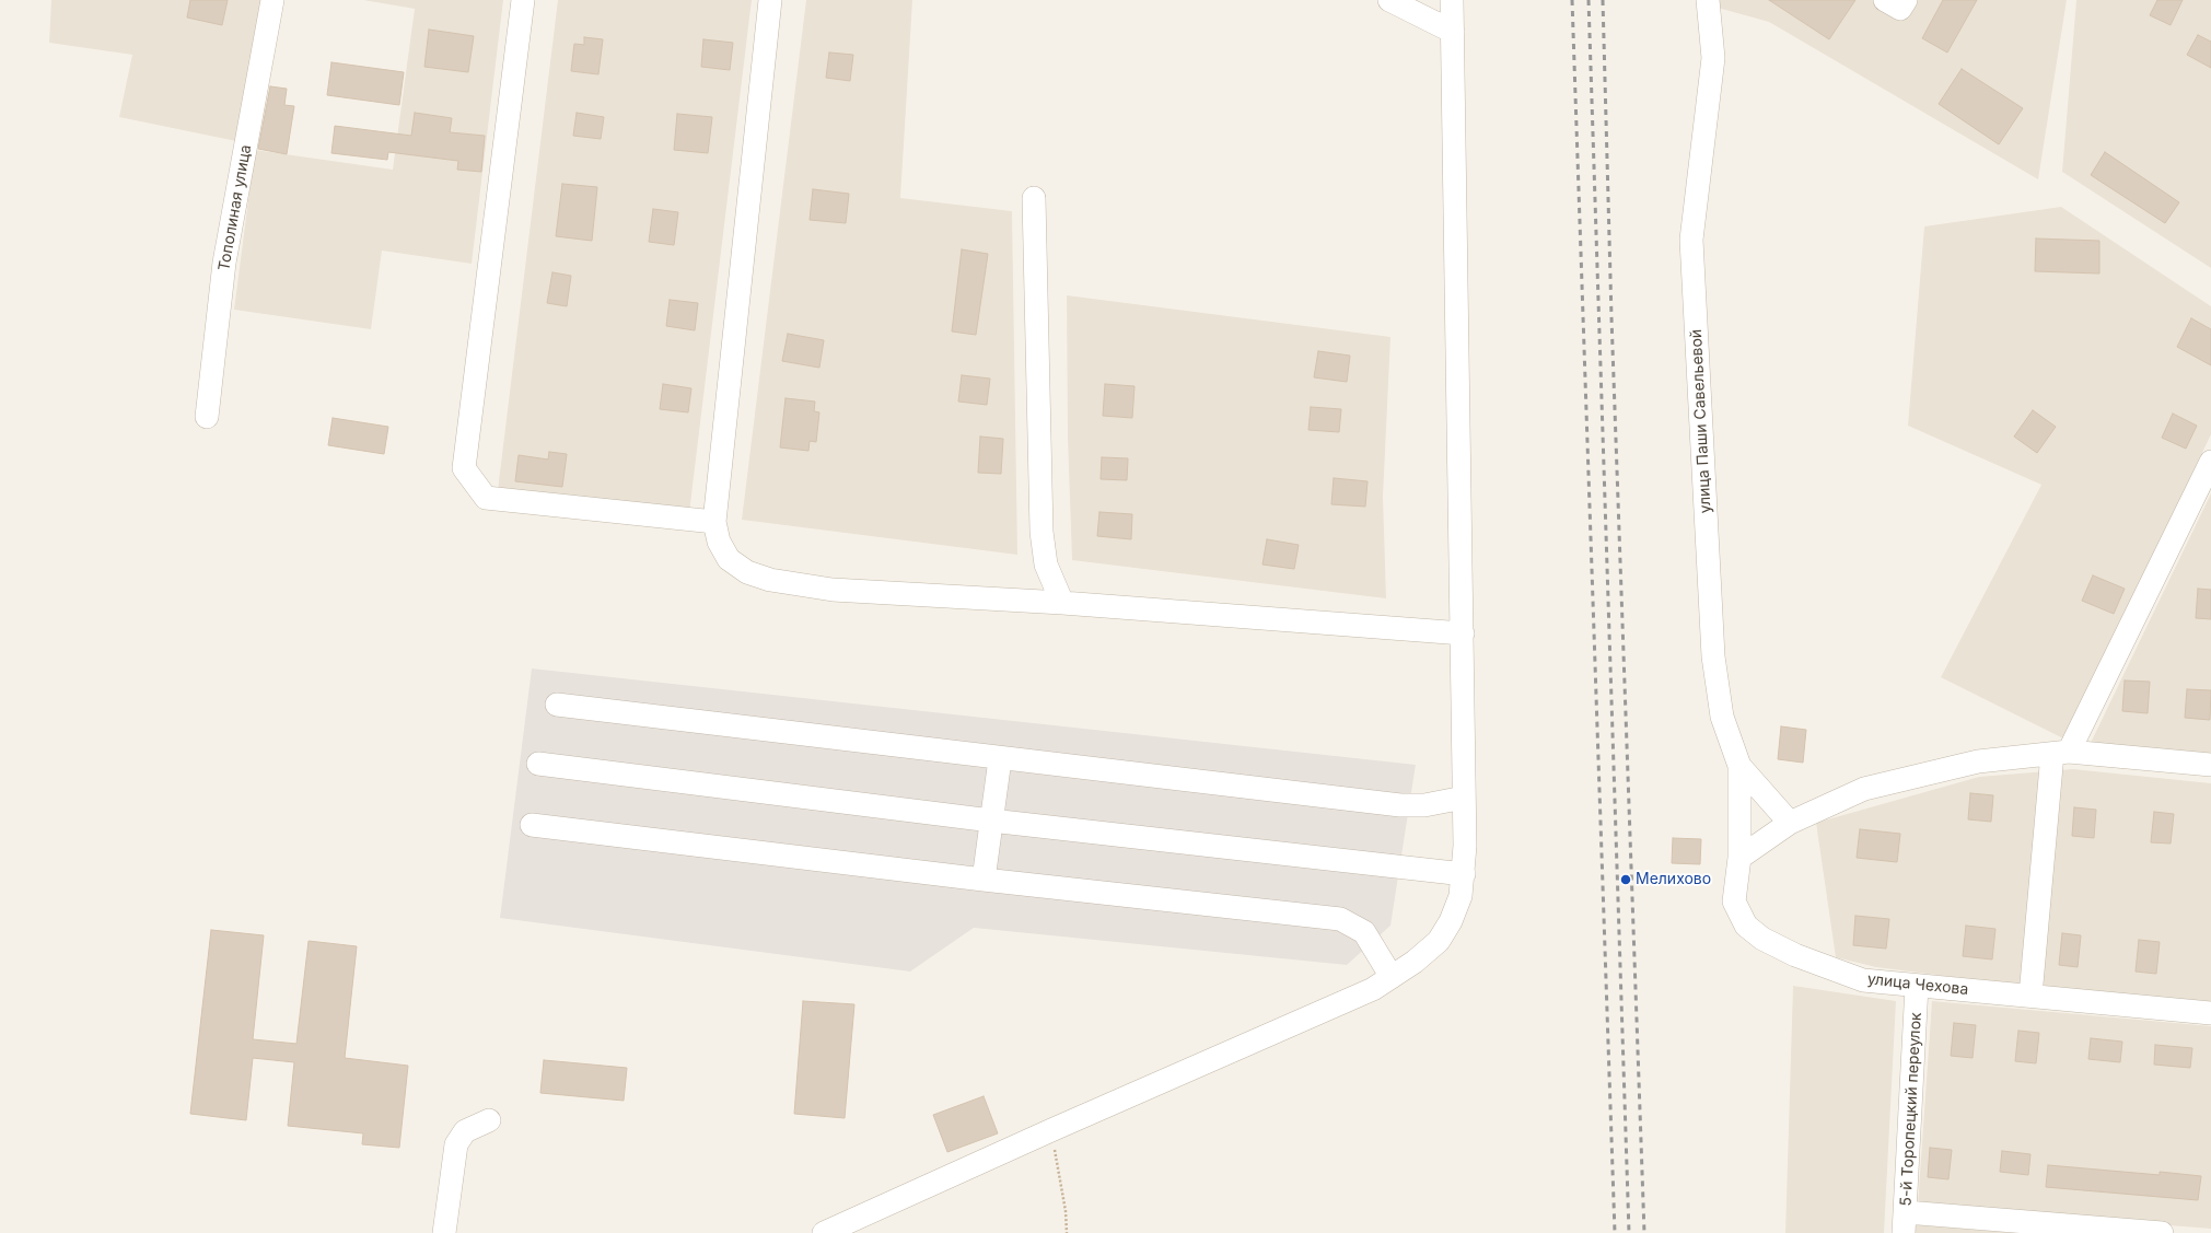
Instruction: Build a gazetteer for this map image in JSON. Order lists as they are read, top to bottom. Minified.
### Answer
{"streets":{"street":["Тополиная улица","улица Паши Савельевой","улица Чехова","5-й Торопецкий переулок"]},"crossings":[["улица Паши Савельевой","улица Чехова"],["улица Чехова","5-й Торопецкий переулок"]],"places":["Мелихово"]}
